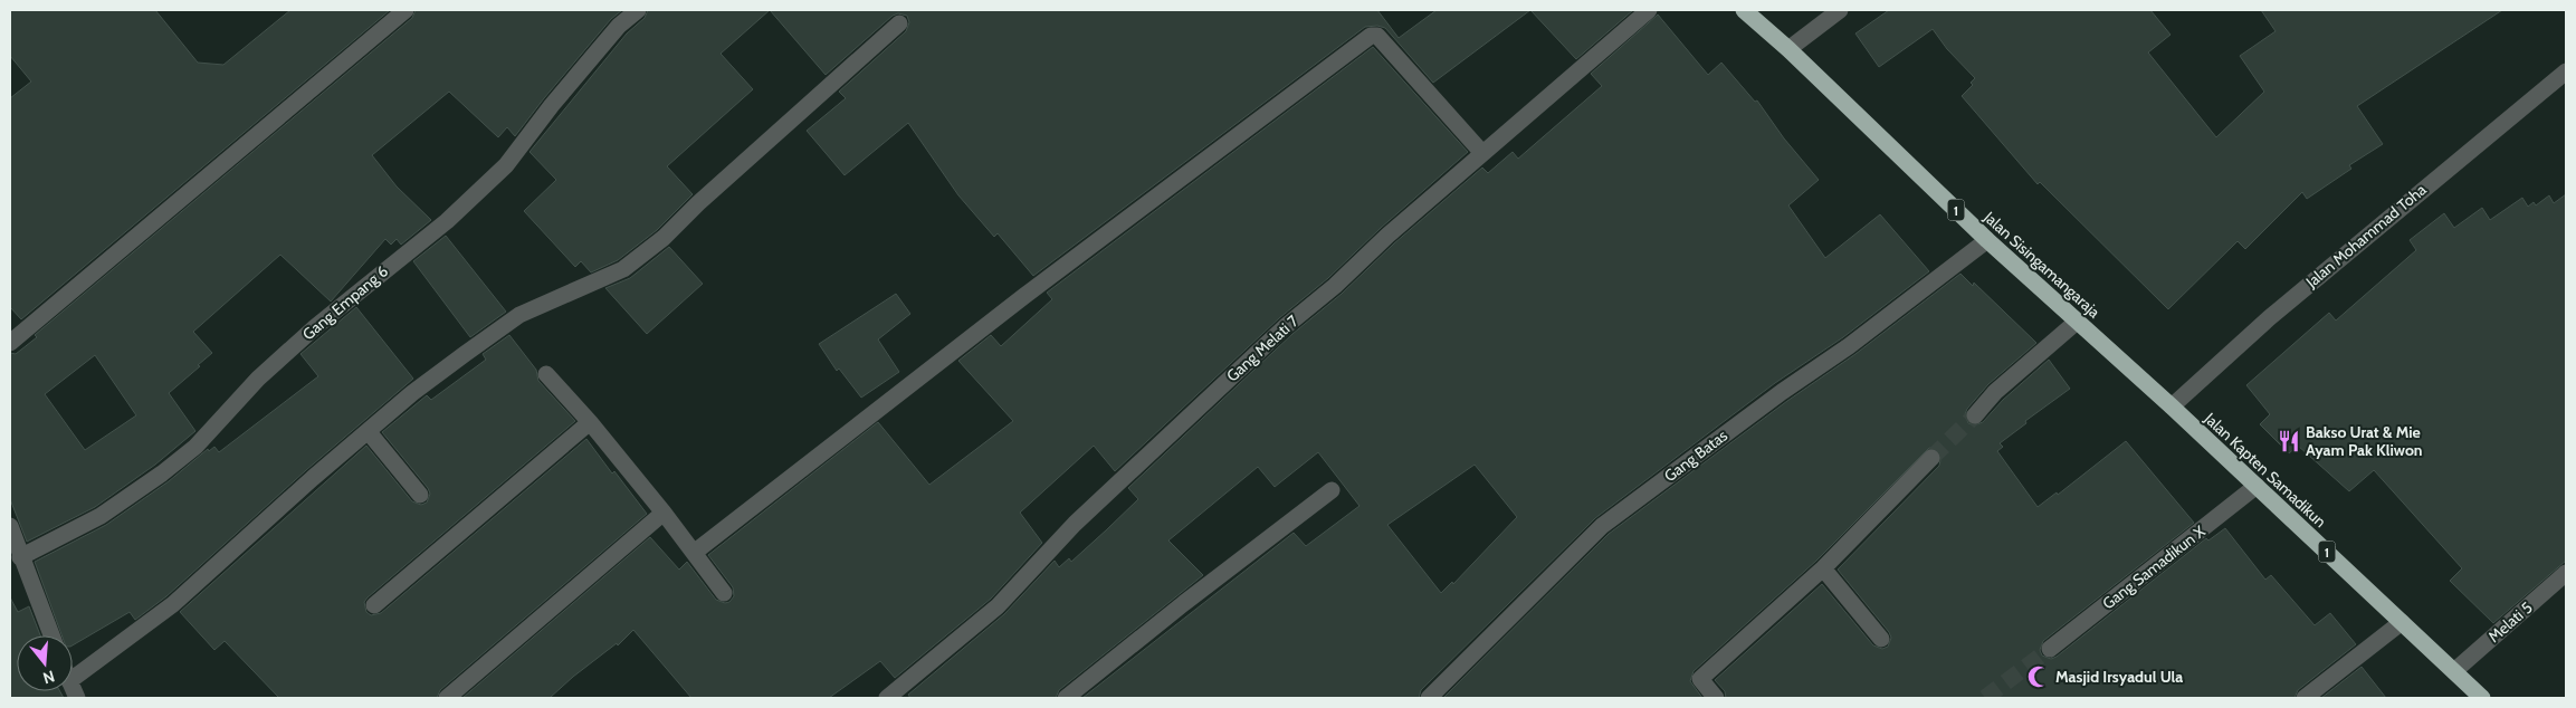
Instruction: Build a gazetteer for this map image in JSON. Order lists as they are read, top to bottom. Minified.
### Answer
{"streets":{"highway":["1","Jalan Sisingamangaraja","Jalan Kapten Samadikun"],"street":["Jalan Mohammad Toha","Gang Empang 6","Gang Melati 7","Gang Batas","Gang Samadikun X","Melati 5"]},"crossings":[["Jalan Mohammad Toha","Jalan Sisingamangaraja"],["Jalan Mohammad Toha","Jalan Kapten Samadikun"],["Jalan Sisingamangaraja","Gang Batas"],["Jalan Sisingamangaraja","Jalan Kapten Samadikun"],["Jalan Kapten Samadikun","Gang Samadikun X"],["Jalan Kapten Samadikun","Melati 5"]],"places":{"restaurant":["Bakso Urat & Mie Ayam Pak Kliwon"],"mosque":["Masjid Irsyadul Ula"]},"north":"bottom"}
